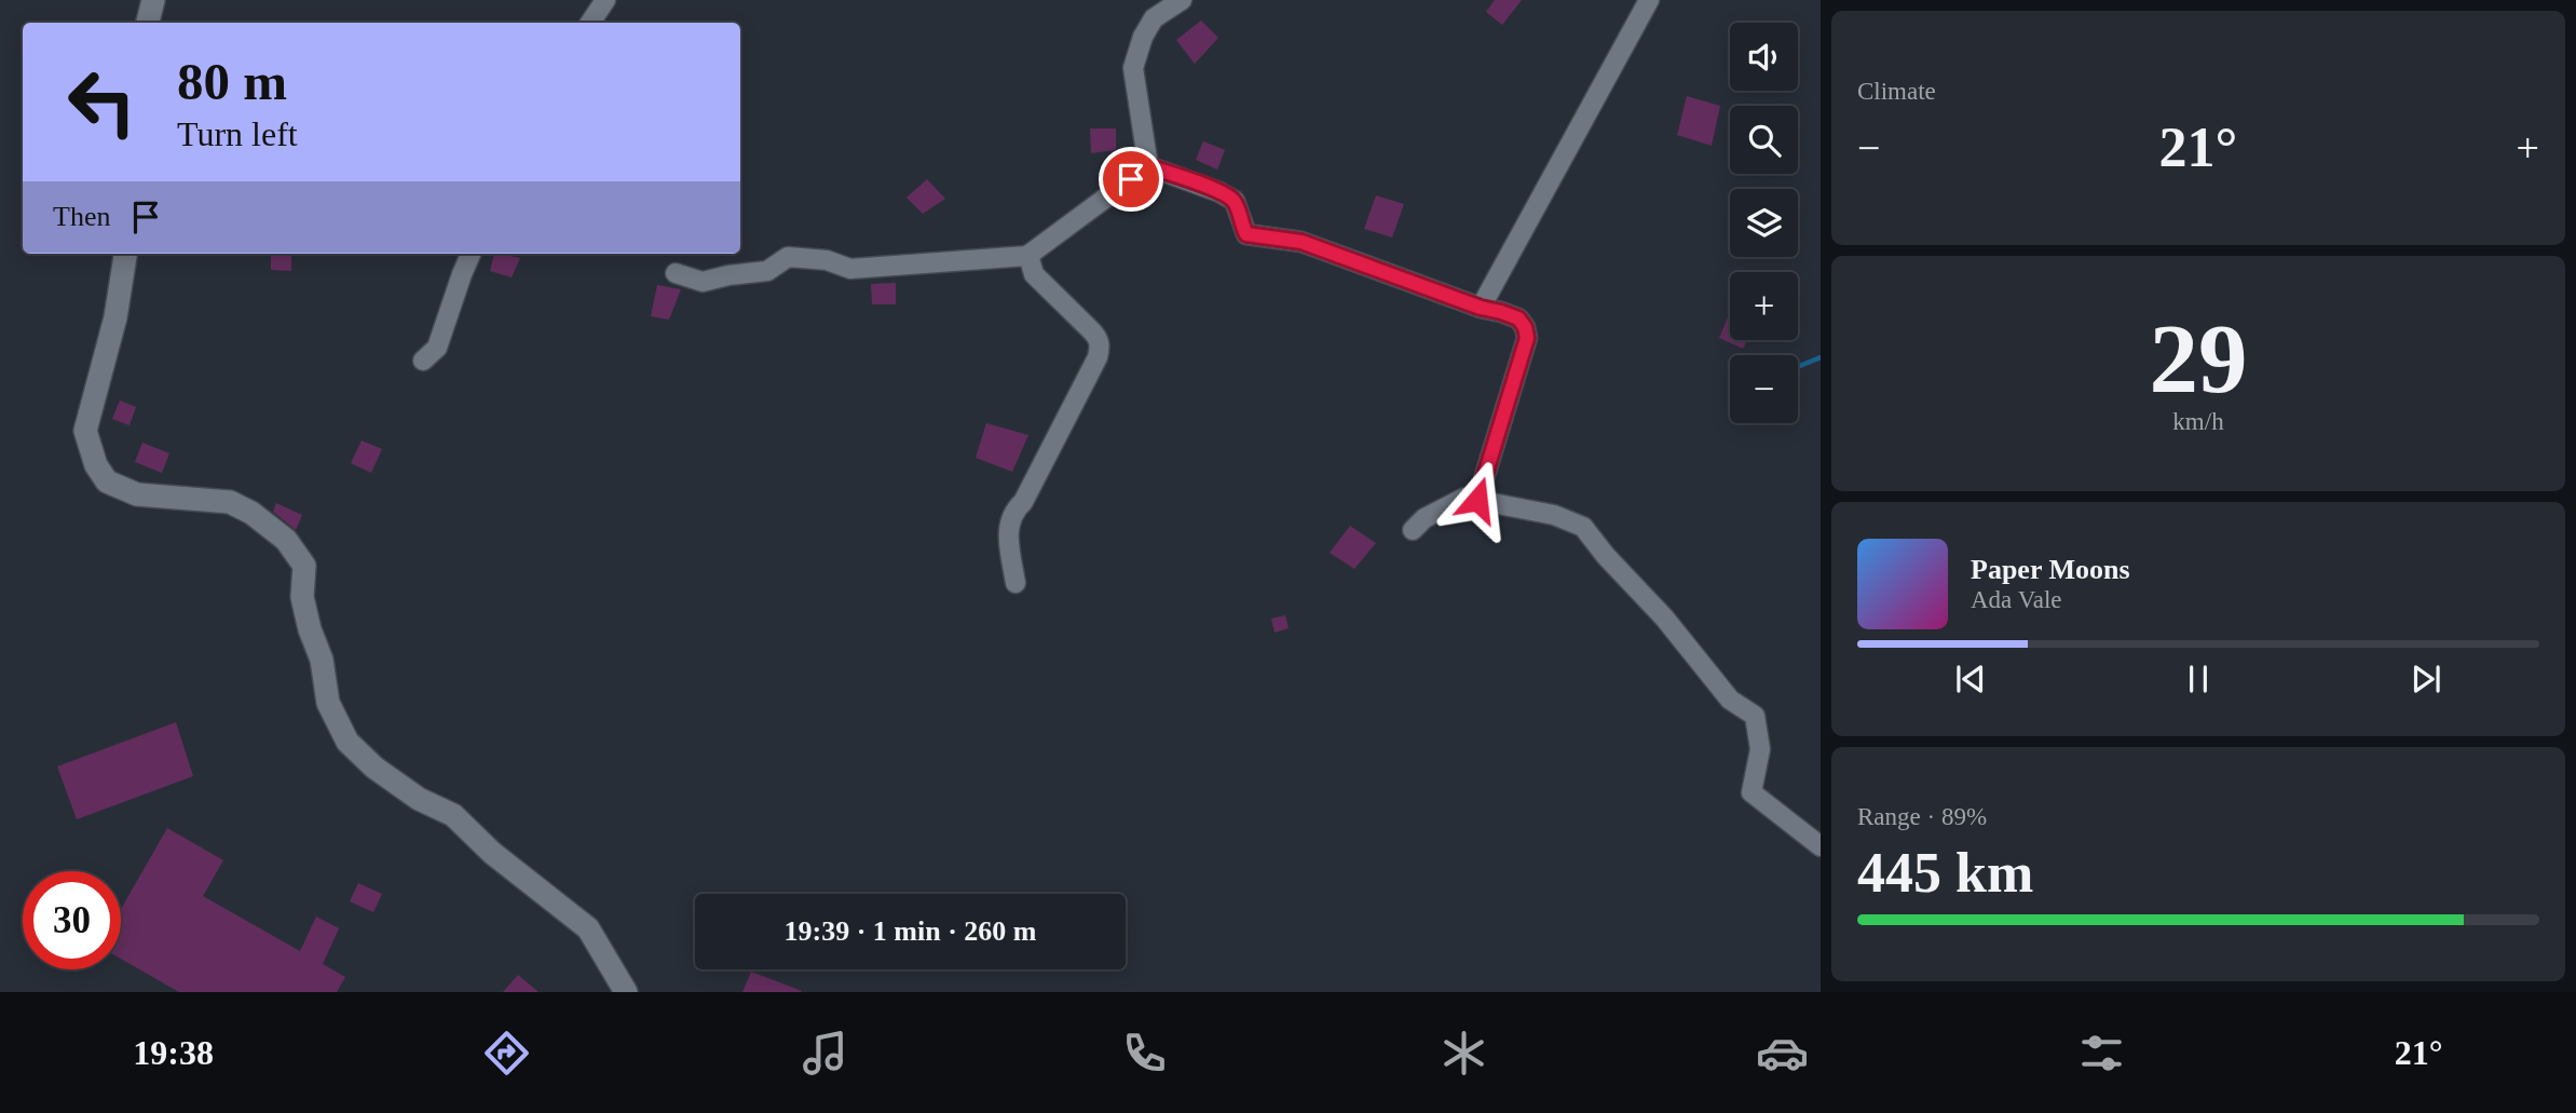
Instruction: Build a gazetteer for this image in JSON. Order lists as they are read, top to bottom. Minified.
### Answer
{"page":{"tile":["Climate",["29","km/h"],["Range · 89%","445 km"]],"map_buttons":["+","−"],"turn":["80 m","Turn left"],"heat":["−","21°","+"],"then":"Then","song":["Paper Moons","Ada Vale"],"limit":"30","trip":"19:39 · 1 min · 260 m","tabs":["19:38","21°"]}}
